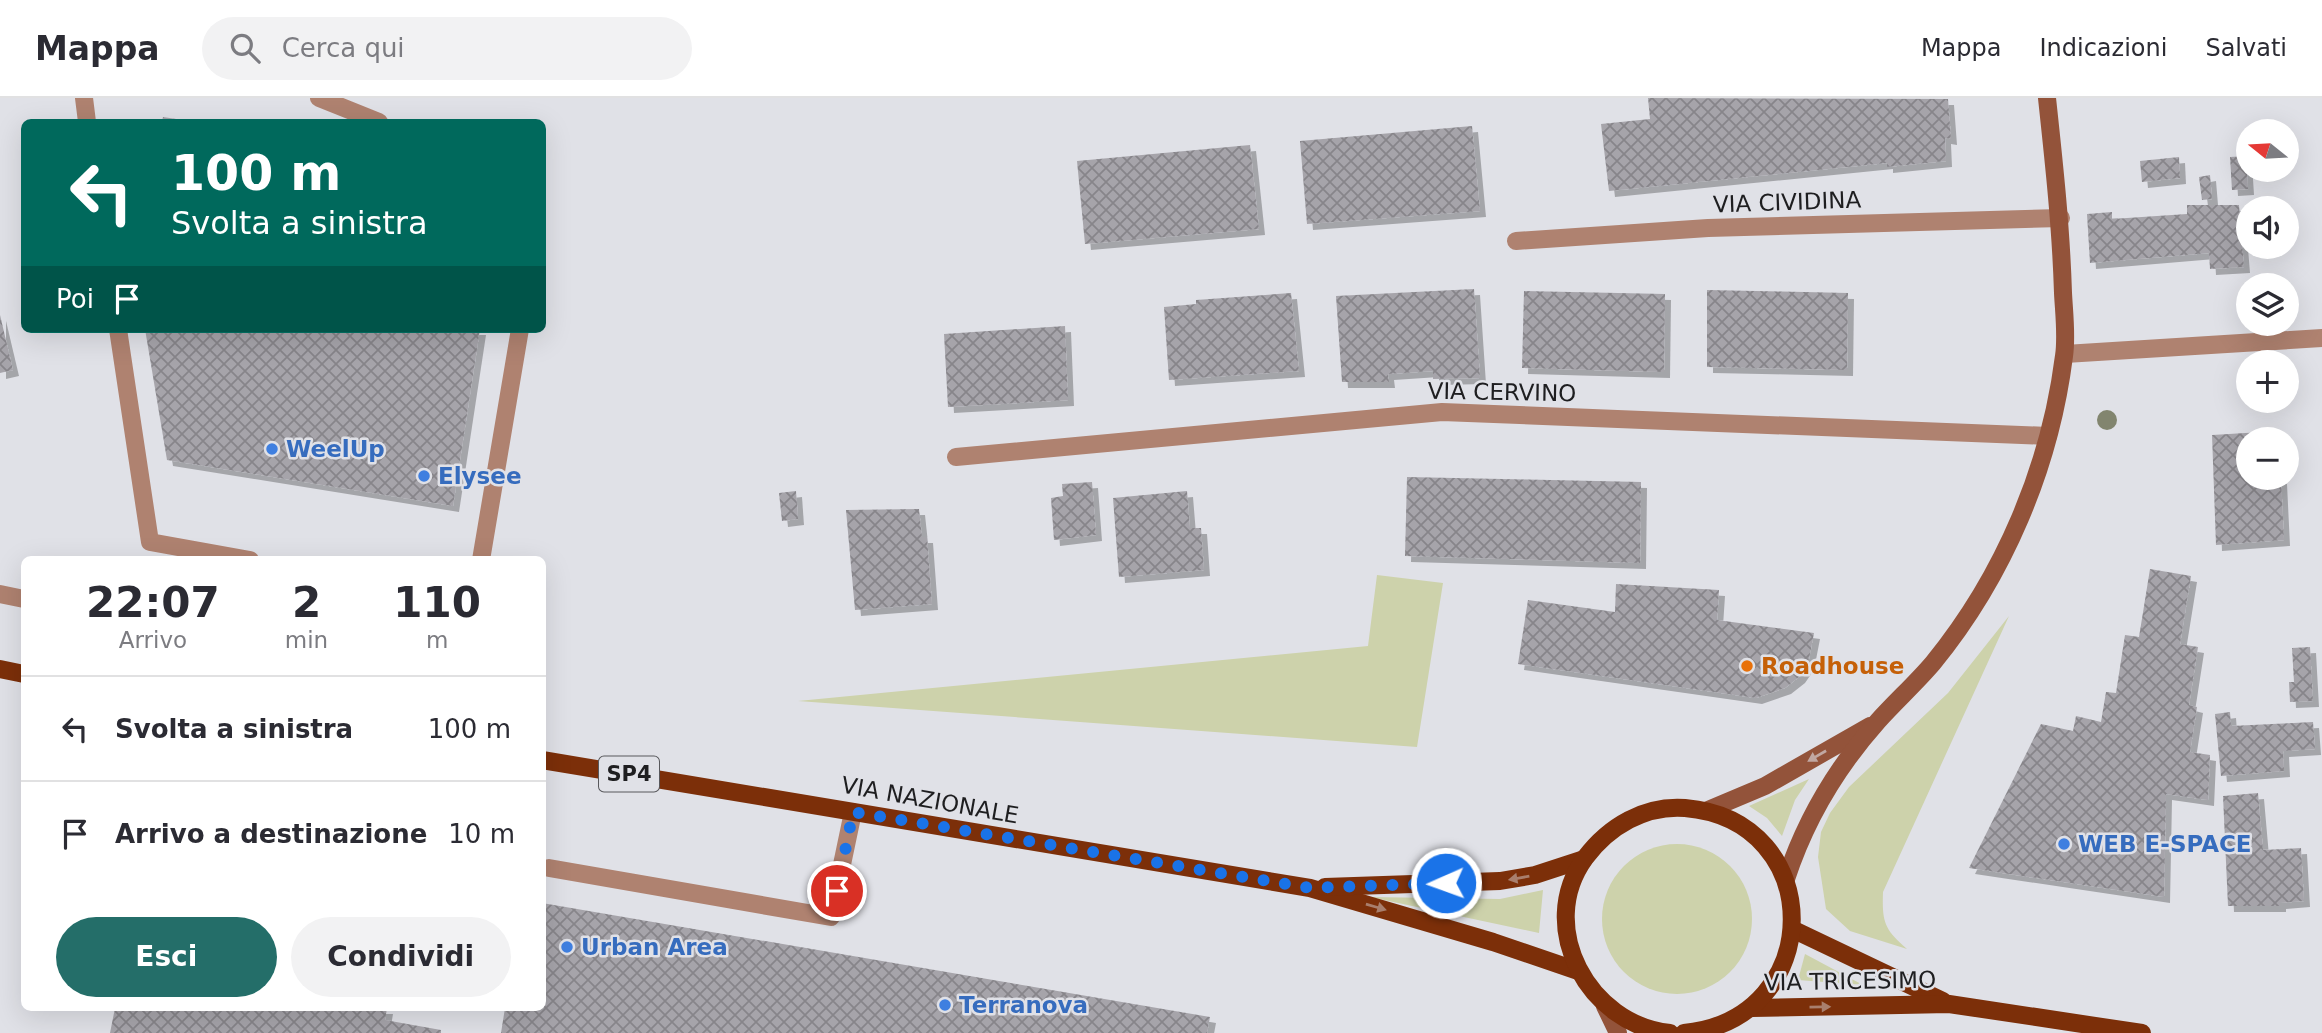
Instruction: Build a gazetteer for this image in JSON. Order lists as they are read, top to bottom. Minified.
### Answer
{"streets":{"main road":["SP4","VIA NAZIONALE","VIA TRICESIMO"],"street":["VIA CIVIDINA","VIA CERVINO"]},"places":["WeelUp","Elysee","Roadhouse","WEB E-SPACE","Urban Area","Terranova"],"north":"left","page":{"header":"Mappa","search":"Cerca qui","nav":["Mappa","Indicazioni","Salvati"],"map_buttons":["+","−"],"turn":["100 m","Svolta a sinistra"],"then":"Poi","eta":["22:07","Arrivo","2","min","110","m"],"list":[{"name":"Svolta a sinistra","value":"100 m"},{"name":"Arrivo a destinazione","value":"10 m"}],"buttons":["Esci","Condividi"]}}
